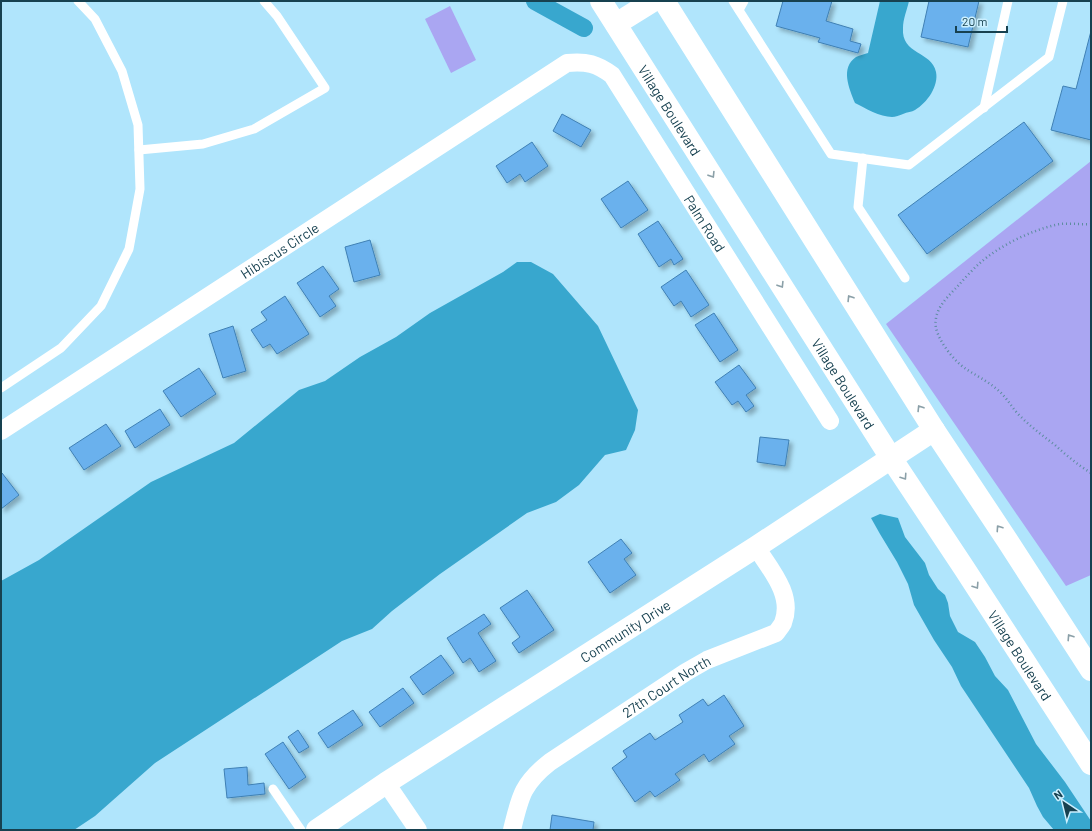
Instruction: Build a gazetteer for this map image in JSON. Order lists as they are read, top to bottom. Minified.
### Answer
{"streets":{"street":["Village Boulevard","Palm Road","Hibiscus Circle","Community Drive","27th Court North"]},"crossings":[["Village Boulevard","Community Drive"],["Palm Road","Hibiscus Circle"],["Community Drive","27th Court North"]],"scale_bar":"20 m","north":"top left"}
